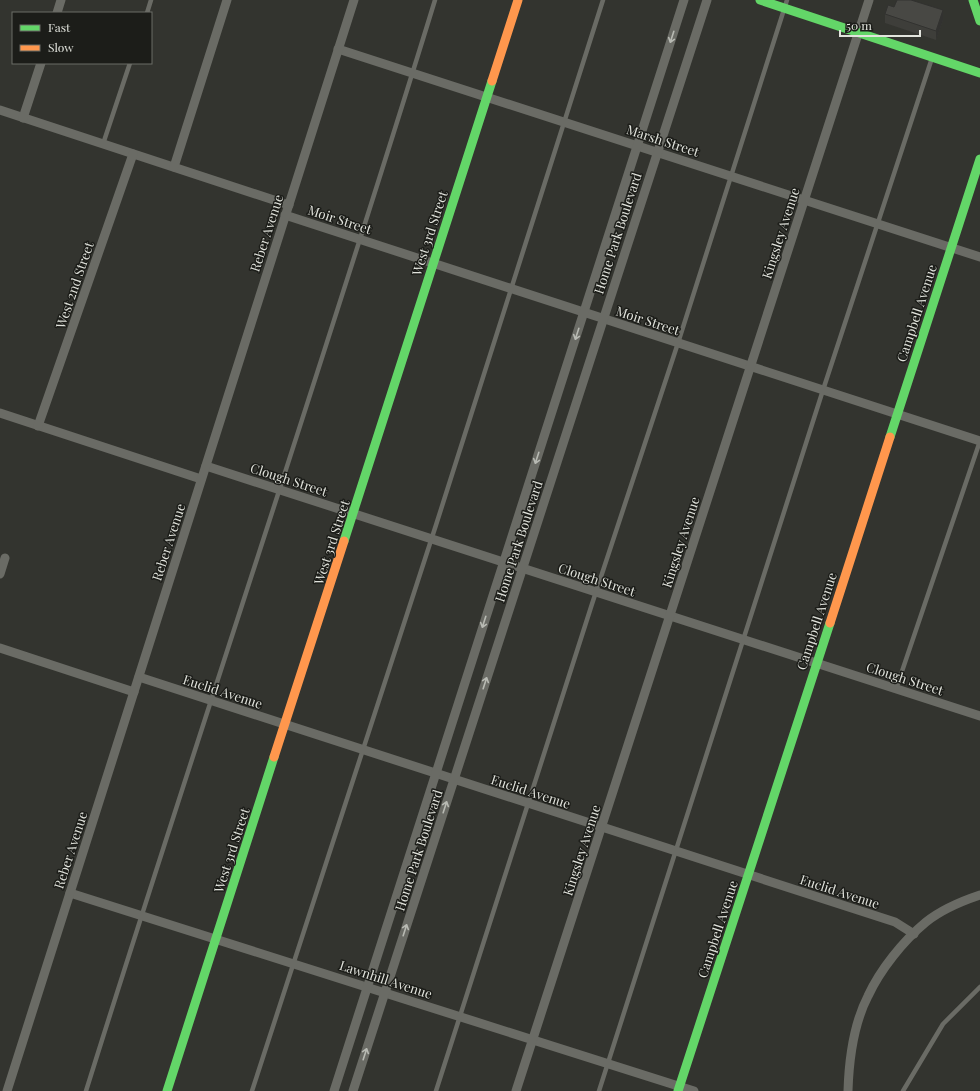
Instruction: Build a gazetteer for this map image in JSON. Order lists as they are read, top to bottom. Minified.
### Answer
{"streets":{"street":["Marsh Street","Moir Street","Reber Avenue","West 3rd Street","Home Park Boulevard","Kingsley Avenue","West 2nd Street","Campbell Avenue","Clough Street","Euclid Avenue","Lawnhill Avenue"]},"crossings":[["Marsh Street","Reber Avenue"],["Marsh Street","West 3rd Street"],["Marsh Street","Home Park Boulevard"],["Marsh Street","Kingsley Avenue"],["Marsh Street","Campbell Avenue"],["Moir Street","Reber Avenue"],["Moir Street","West 3rd Street"],["Moir Street","Home Park Boulevard"],["Moir Street","Kingsley Avenue"],["Moir Street","Campbell Avenue"],["Reber Avenue","Clough Street"],["Reber Avenue","Euclid Avenue"],["Reber Avenue","Lawnhill Avenue"],["West 3rd Street","Clough Street"],["West 3rd Street","Euclid Avenue"],["West 3rd Street","Lawnhill Avenue"],["Home Park Boulevard","Clough Street"],["Home Park Boulevard","Euclid Avenue"],["Home Park Boulevard","Lawnhill Avenue"],["Kingsley Avenue","Clough Street"],["Kingsley Avenue","Euclid Avenue"],["Kingsley Avenue","Lawnhill Avenue"],["Campbell Avenue","Clough Street"],["Campbell Avenue","Euclid Avenue"],["Campbell Avenue","Lawnhill Avenue"]],"legend":["Fast","Slow"],"scale_bar":"50 m"}
